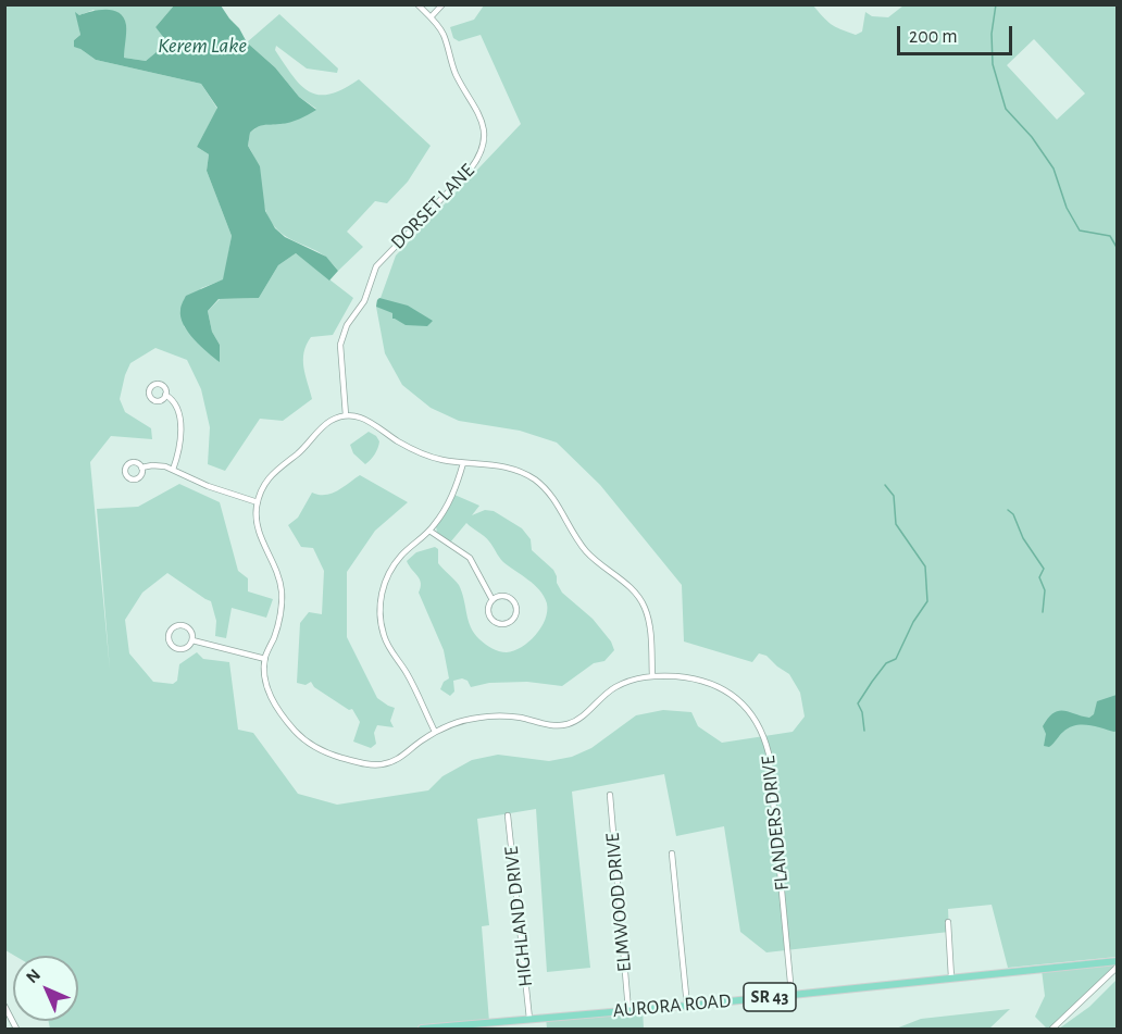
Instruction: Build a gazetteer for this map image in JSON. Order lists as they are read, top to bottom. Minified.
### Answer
{"streets":{"main road":["SR 43","AURORA ROAD"],"street":["DORSET LANE","FLANDERS DRIVE","ELMWOOD DRIVE","HIGHLAND DRIVE"]},"crossings":[["FLANDERS DRIVE","AURORA ROAD"],["ELMWOOD DRIVE","AURORA ROAD"],["HIGHLAND DRIVE","AURORA ROAD"]],"water":["Kerem Lake"],"scale_bar":"200 m","north":"top left"}
